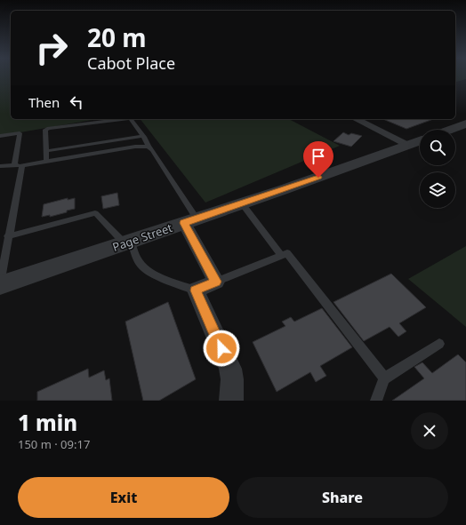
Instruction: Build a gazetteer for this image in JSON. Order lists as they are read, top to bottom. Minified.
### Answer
{"streets":{"street":["Page Street"]},"page":{"turn":["20 m","Cabot Place"],"then":"Then","heading":["1 min","150 m · 09:17"],"buttons":["Exit","Share"]}}
